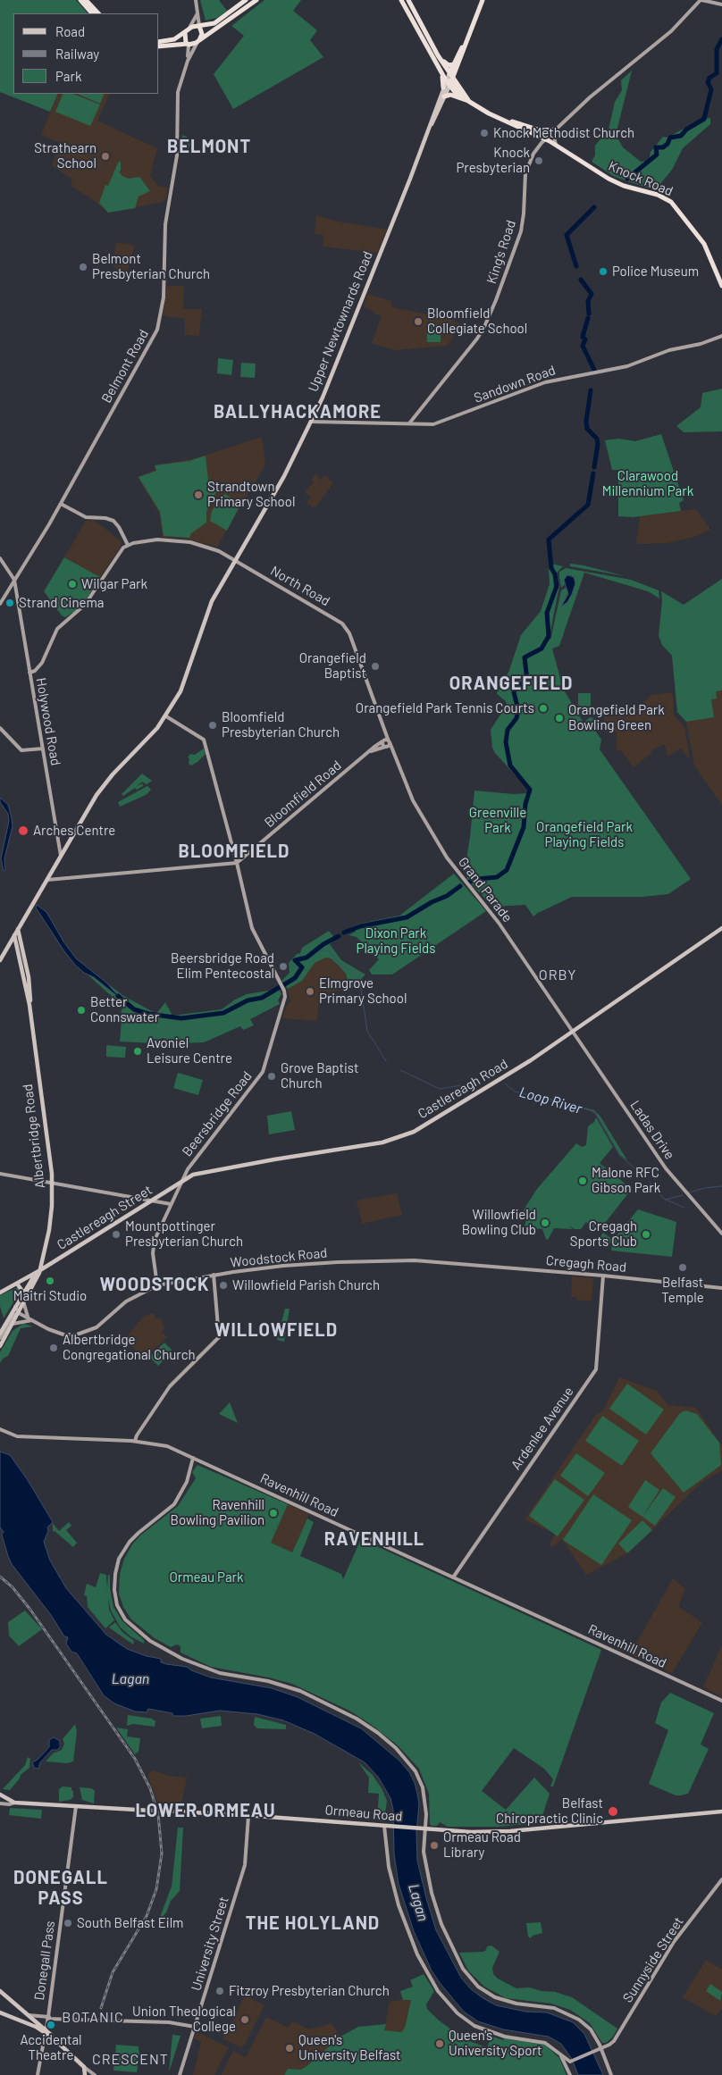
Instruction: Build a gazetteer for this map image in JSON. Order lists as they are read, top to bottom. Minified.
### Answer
{"streets":{"highway":["Knock Road","Upper Newtownards Road"],"main road":["Castlereagh Road","Albertbridge Road","Castlereagh Street","Ormeau Road"],"street":["King's Road","Belmont Road","Sandown Road","North Road","Holywood Road","Bloomfield Road","Grand Parade","Beersbridge Road","Ladas Drive","Woodstock Road","Cregagh Road","Ardenlee Avenue","Ravenhill Road","University Street","Sunnyside Street","Donegall Pass"]},"crossings":[["Knock Road","King's Road"],["Knock Road","Upper Newtownards Road"],["King's Road","Sandown Road"],["Upper Newtownards Road","Sandown Road"],["Upper Newtownards Road","North Road"],["Upper Newtownards Road","Holywood Road"],["Upper Newtownards Road","Beersbridge Road"],["Upper Newtownards Road","Albertbridge Road"],["Belmont Road","Holywood Road"],["North Road","Grand Parade"],["Bloomfield Road","Beersbridge Road"],["Grand Parade","Castlereagh Road"],["Grand Parade","Ladas Drive"],["Castlereagh Road","Beersbridge Road"],["Castlereagh Road","Ladas Drive"],["Castlereagh Road","Castlereagh Street"],["Beersbridge Road","Castlereagh Street"],["Beersbridge Road","Woodstock Road"],["Albertbridge Road","Castlereagh Street"],["Albertbridge Road","Woodstock Road"],["Woodstock Road","Cregagh Road"],["Cregagh Road","Ardenlee Avenue"],["Ardenlee Avenue","Ravenhill Road"],["Ormeau Road","University Street"],["Ormeau Road","Donegall Pass"]],"districts":["BELMONT","BALLYHACKAMORE","ORANGEFIELD","BLOOMFIELD","ORBY","WOODSTOCK","WILLOWFIELD","RAVENHILL","LOWER ORMEAU","DONEGALL PASS","THE HOLYLAND","BOTANIC","CRESCENT"],"water":["Loop River","Lagan"],"parks":["Clarawood Millennium Park","Greenville Park","Orangefield Park Playing Fields","Dixon Park Playing Fields","Ormeau Park"],"places":["Knock Methodist Church","Strathearn School","Knock Presbyterian","Belmont Presbyterian Church","Police Museum","Bloomfield Collegiate School","Strandtown Primary School","Wilgar Park","Strand Cinema","Orangefield Baptist","Orangefield Park Tennis Courts","Orangefield Park Bowling Green","Bloomfield Presbyterian Church","Arches Centre","Beersbridge Road Elim Pentecostal","Elmgrove Primary School","Better Connswater","Avoniel Leisure Centre","Grove Baptist Church","Malone RFC Gibson Park","Willowfield Bowling Club","Mountpottinger Presbyterian Church","Cregagh Sports Club","Belfast Temple","Maitri Studio","Willowfield Parish Church","Albertbridge Congregational Church","Ravenhill Bowling Pavilion","Belfast Chiropractic Clinic","Ormeau Road Library","South Belfast Eilm","Fitzroy Presbyterian Church","Union Theological College","Accidental Theatre","Queen's University Sport","Queen's University Belfast"],"legend":["Road","Railway","Park"]}
